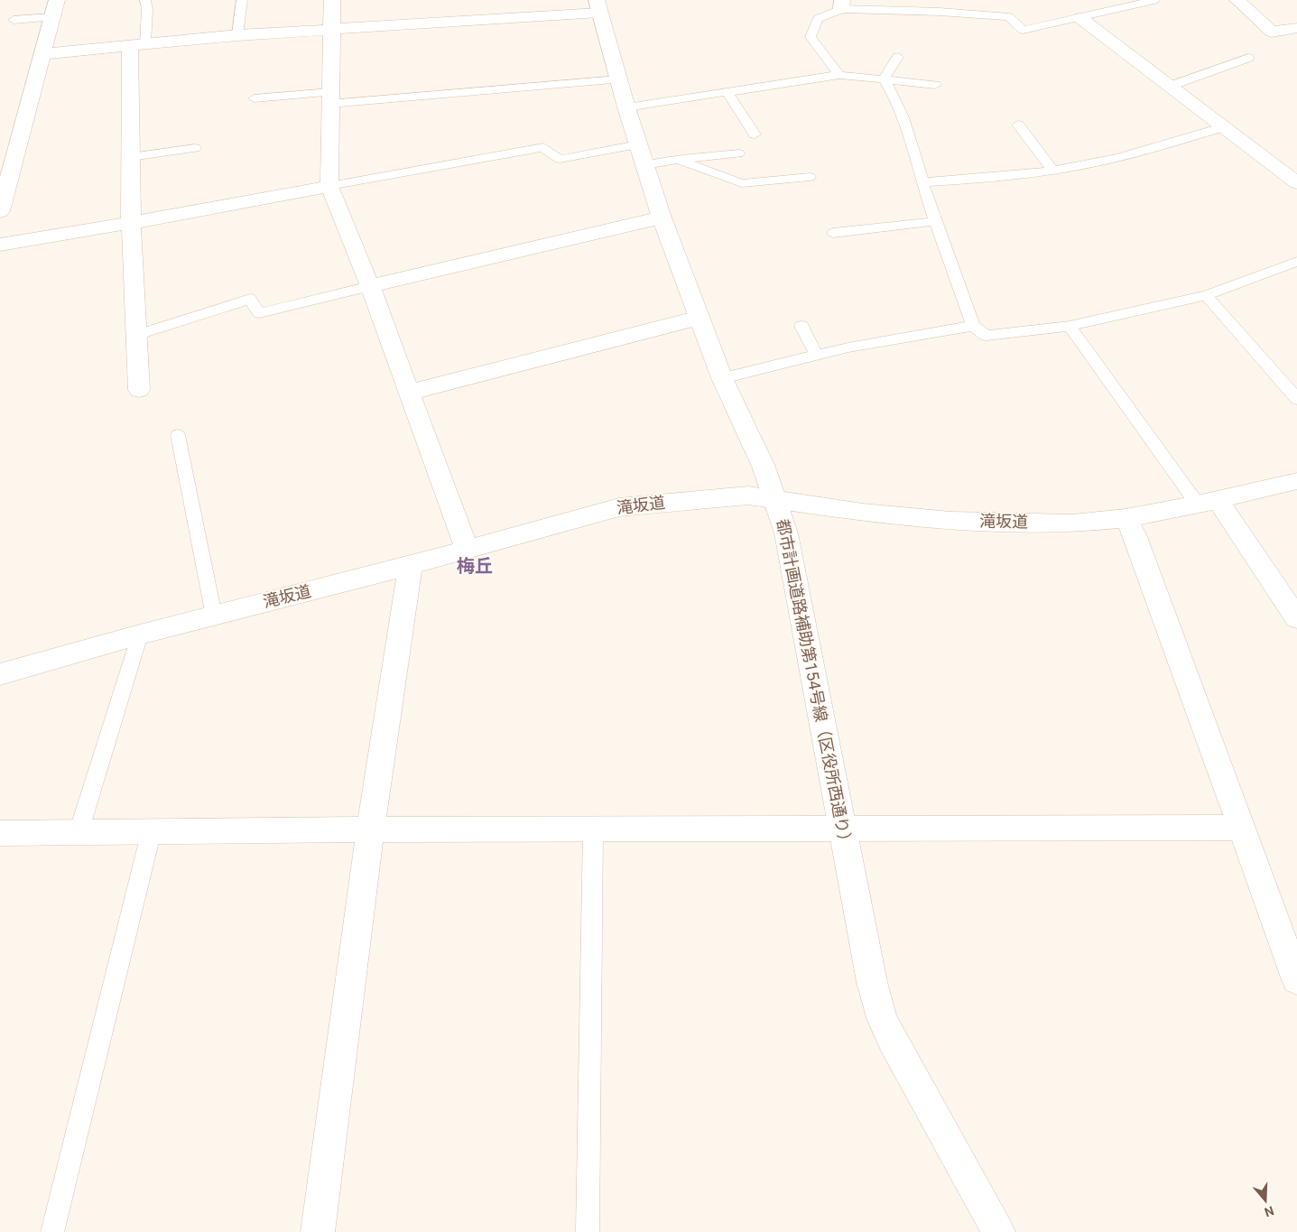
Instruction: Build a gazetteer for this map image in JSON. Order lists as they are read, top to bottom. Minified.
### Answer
{"streets":{"street":["滝坂道","都市計画道路補助第154号線（区役所西通り）"]},"crossings":[["滝坂道","都市計画道路補助第154号線（区役所西通り）"]],"districts":["梅丘"],"north":"bottom"}
